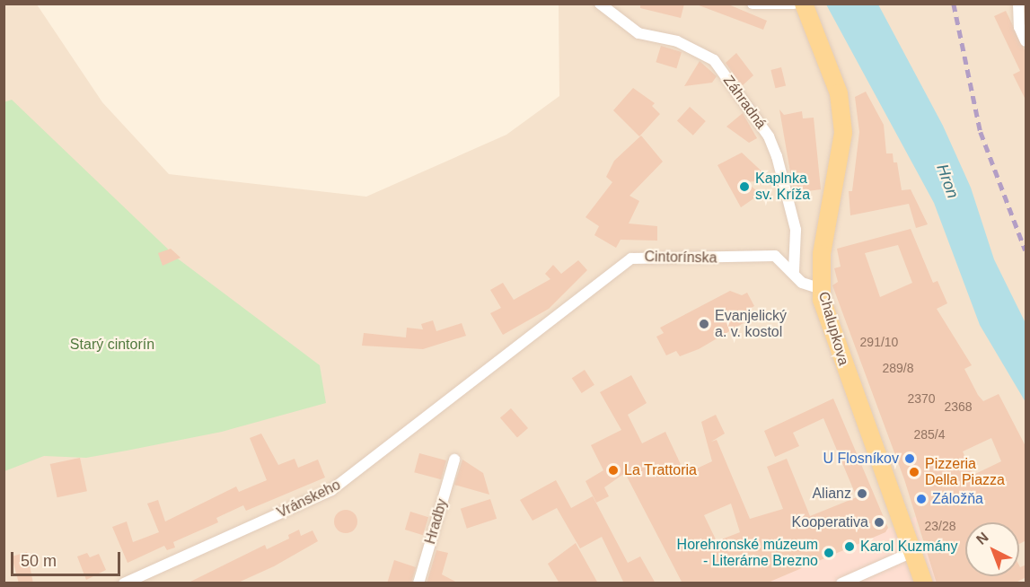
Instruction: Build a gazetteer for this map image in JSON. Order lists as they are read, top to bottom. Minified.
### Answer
{"streets":{"main road":["Chalupkova"],"street":["Záhradná","Cintorínska","Vránskeho","Hradby"]},"crossings":[["Záhradná","Cintorínska"],["Cintorínska","Chalupkova"],["Cintorínska","Vránskeho"]],"water":["Hron"],"parks":["Starý cintorín"],"places":["Kaplnka sv. Kríža","Evanjelický a. v. kostol","U Flosníkov","La Trattoria","Pizzeria Della Piazza","Alianz","Záložňa","Kooperativa","Karol Kuzmány","Horehronské múzeum - Literárne Brezno"],"house_numbers":["291/10","289/8","2370","2368","285/4","23/28"],"scale_bar":"50 m","north":"top left"}
